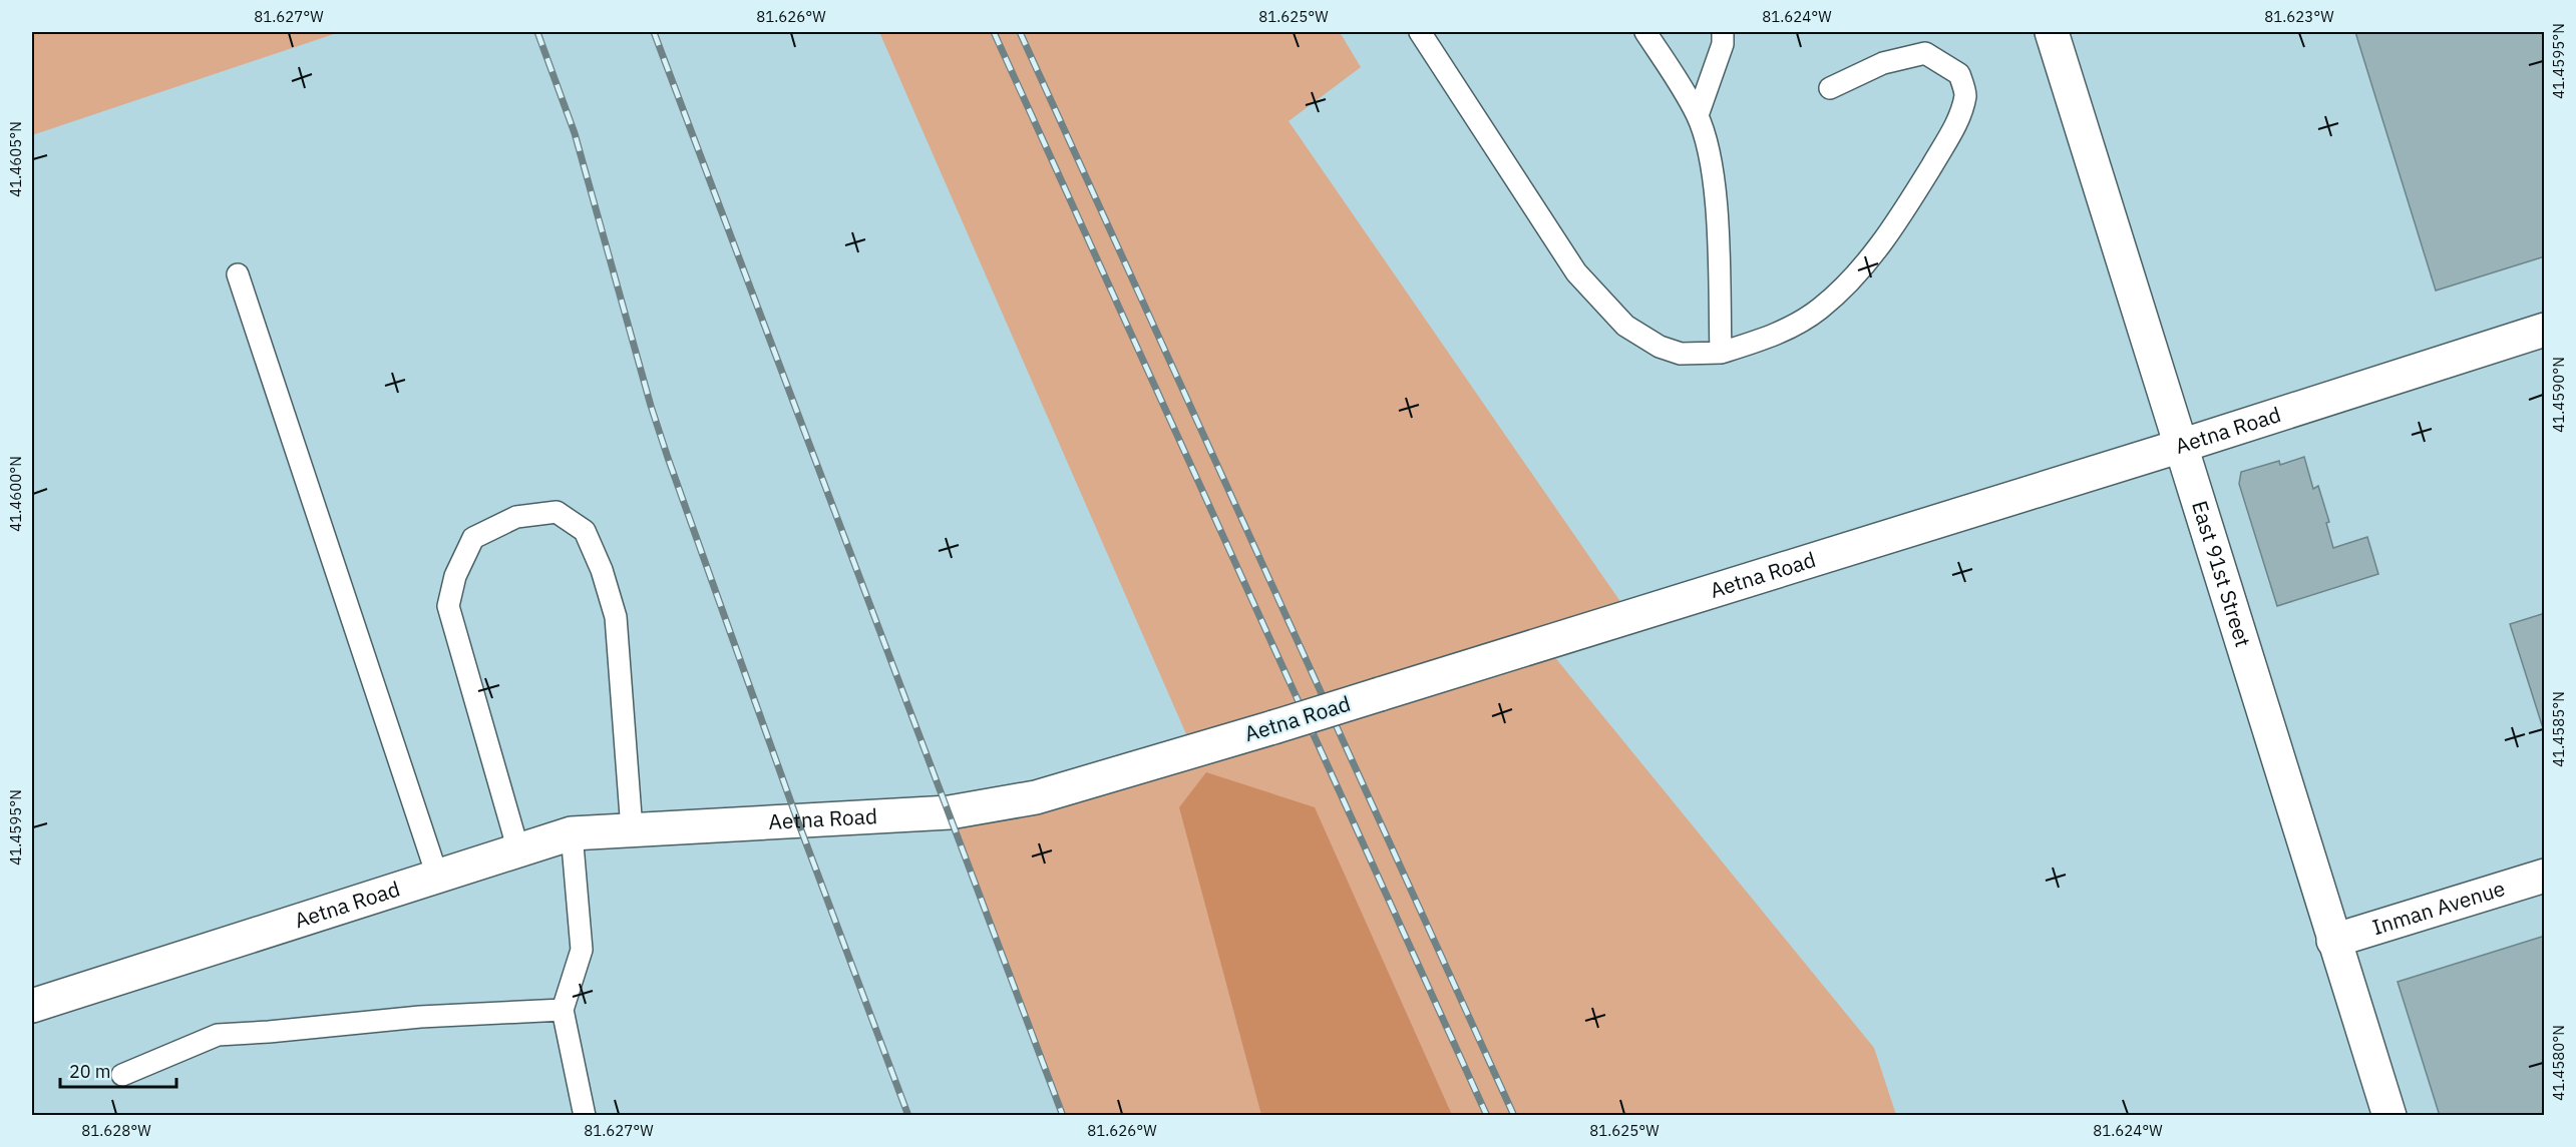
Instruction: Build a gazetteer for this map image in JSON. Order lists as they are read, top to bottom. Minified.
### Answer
{"streets":{"street":["Aetna Road","East 91st Street","Inman Avenue"]},"crossings":[["Aetna Road","East 91st Street"],["East 91st Street","Inman Avenue"]],"scale_bar":"20 m","coordinates":["81.627°W","81.626°W","81.625°W","81.624°W","81.623°W","41.4595°N","41.4605°N","41.4590°N","41.4600°N","41.4585°N","41.4580°N","81.628°W"]}
